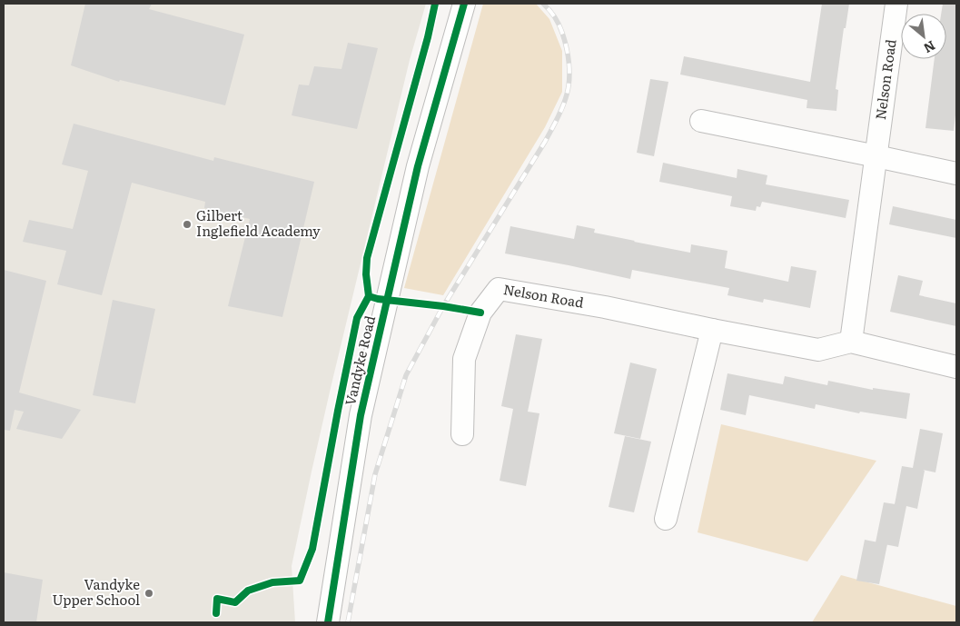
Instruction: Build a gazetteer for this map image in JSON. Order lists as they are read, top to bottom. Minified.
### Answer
{"streets":{"street":["Nelson Road","Vandyke Road"]},"places":["Gilbert Inglefield Academy","Vandyke Upper School"],"north":"bottom right"}
